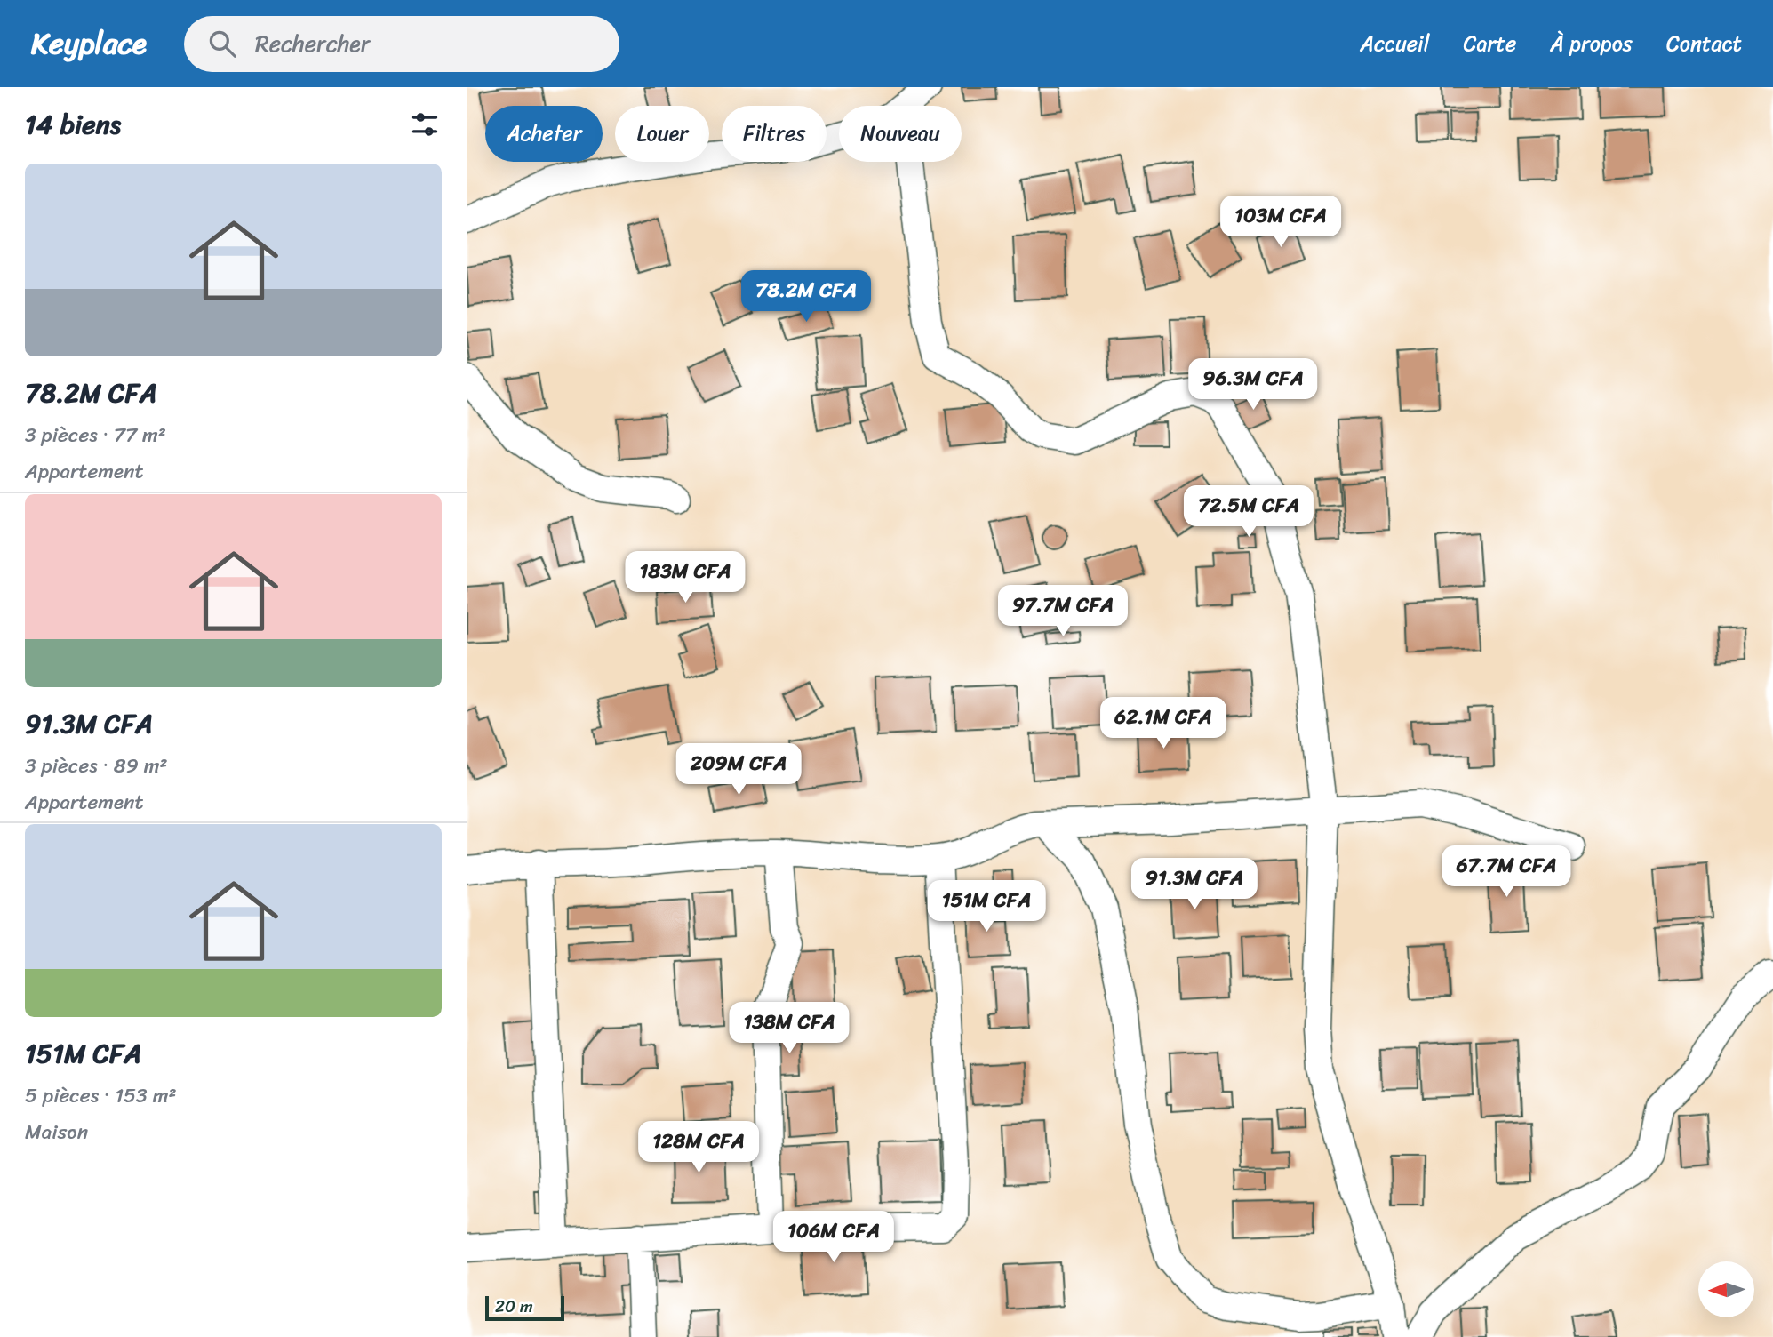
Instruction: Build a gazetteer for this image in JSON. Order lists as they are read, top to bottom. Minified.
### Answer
{"scale_bar":"20 m","north":"left","page":{"header":"Keyplace","search":"Rechercher","nav":["Accueil","Carte","À propos","Contact"],"heading":"14 biens","chip":["Acheter","Louer","Filtres","Nouveau"],"list":[{"name":"78.2M CFA","note":"3 pièces · 77 m² · Appartement"},{"name":"91.3M CFA","note":"3 pièces · 89 m² · Appartement"},{"name":"151M CFA","note":"5 pièces · 153 m² · Maison"}],"price":["103M CFA","78.2M CFA","96.3M CFA","72.5M CFA","183M CFA","97.7M CFA","62.1M CFA","209M CFA","67.7M CFA","91.3M CFA","151M CFA","138M CFA","128M CFA","106M CFA"],"scale":"20 m"}}
